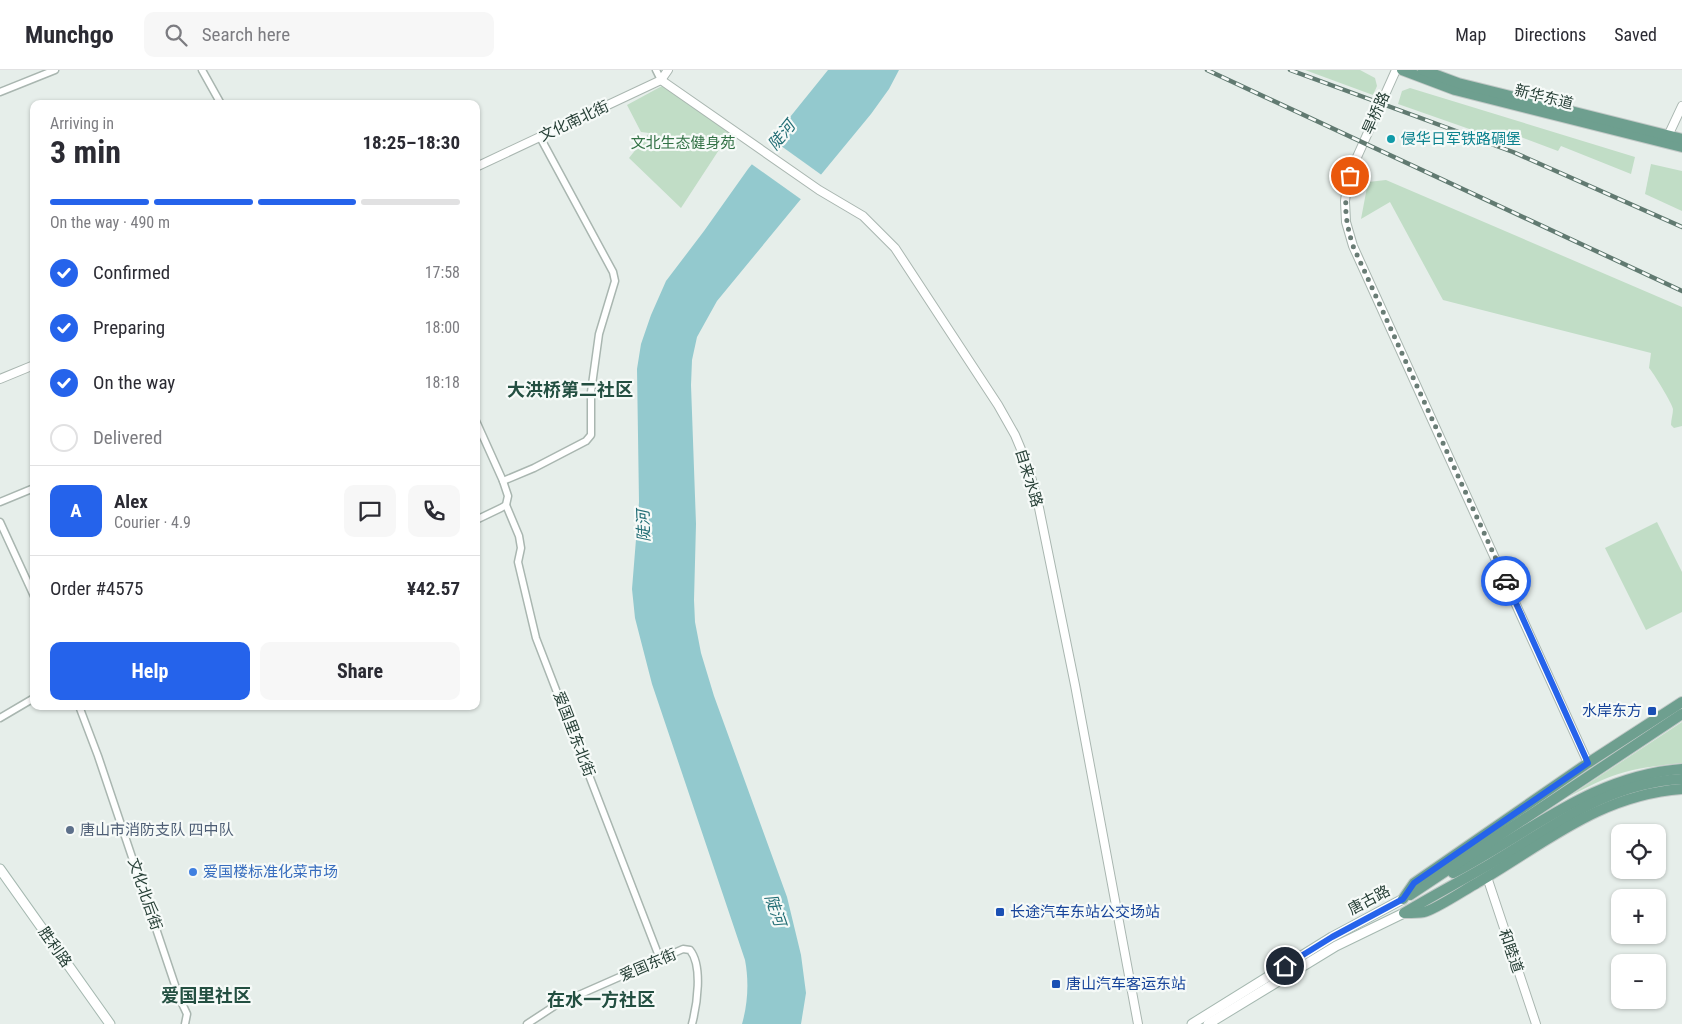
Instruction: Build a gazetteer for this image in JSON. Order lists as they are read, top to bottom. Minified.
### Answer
{"streets":{"main road":["新华东道","唐古路","胜利路"],"street":["旱桥路","文化南北街","自来水路","爱国里东北街","文化北后街","和睦道","爱国东街"]},"crossings":[["文化南北街","自来水路"],["爱国里东北街","爱国东街"]],"districts":["大洪桥第二社区","爱国里社区","在水一方社区"],"water":["陡河"],"parks":["文北生态健身苑"],"places":{"other":["侵华日军铁路碉堡","唐山市消防支队 四中队","爱国楼标准化菜市场"],"transit":["水岸东方","长途汽车东站公交场站","唐山汽车客运东站"]},"page":{"header":"Munchgo","search":"Search here","nav":["Map","Directions","Saved"],"heading":["3 min","Arriving in","18:25–18:30"],"panel":["Alex","Courier · 4.9","Order #4575","¥42.57"],"bar":"On the way · 490 m","list":[["Confirmed","17:58"],["Preparing","18:00"],["On the way","18:18"],"Delivered"],"round":"A","buttons":["Help","Share"],"map_buttons":["+","−"]}}
